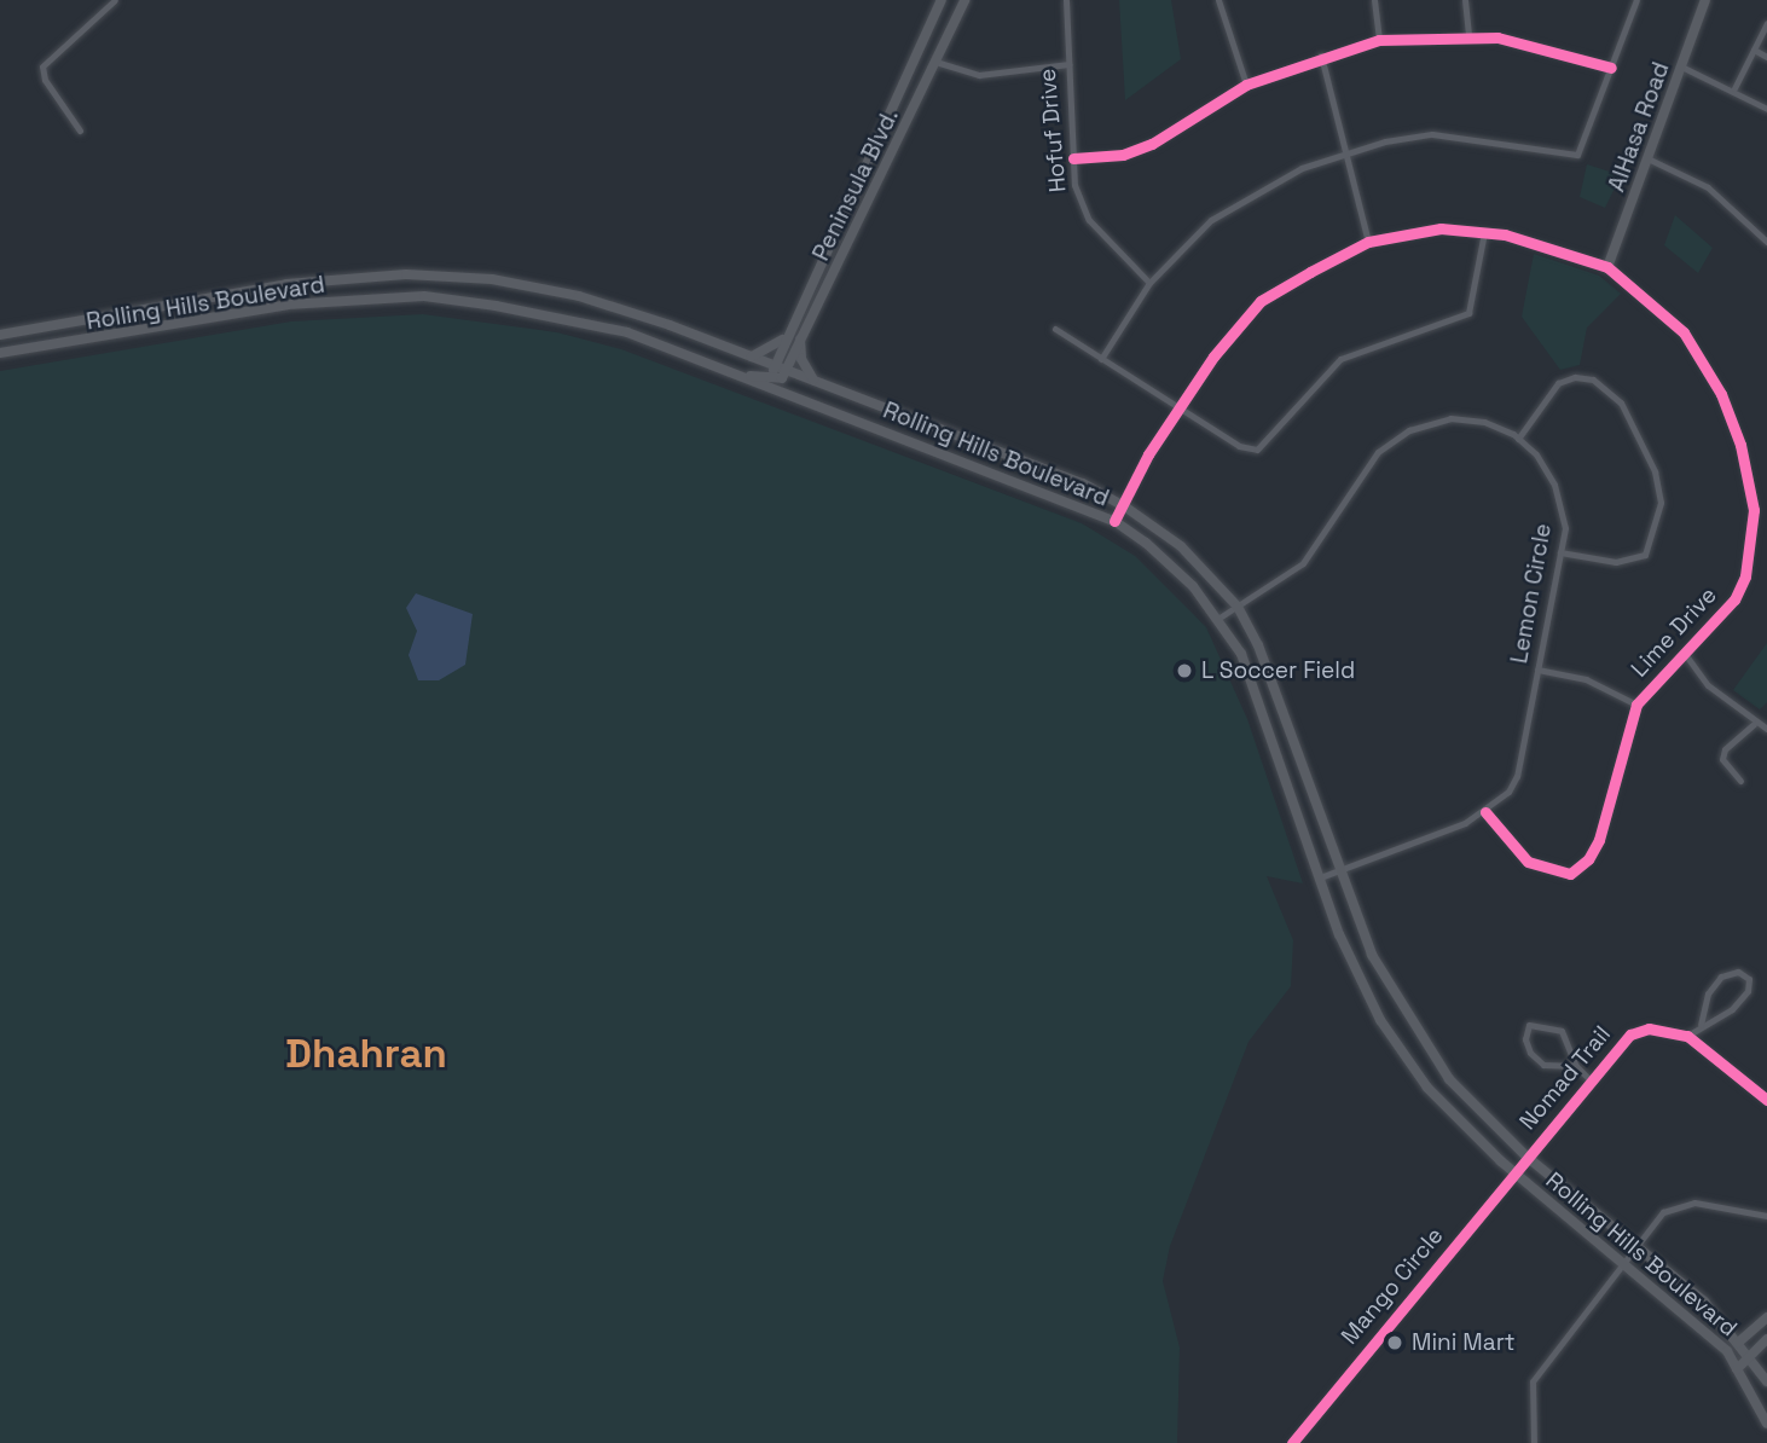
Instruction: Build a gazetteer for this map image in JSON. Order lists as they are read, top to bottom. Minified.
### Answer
{"streets":{"main road":["AlHasa Road","Peninsula Blvd.","Rolling Hills Boulevard"],"street":["Hofuf Drive","Lemon Circle","Lime Drive","Nomad Trail","Mango Circle"]},"crossings":[["AlHasa Road","Lime Drive"],["Peninsula Blvd.","Rolling Hills Boulevard"],["Rolling Hills Boulevard","Lemon Circle"],["Rolling Hills Boulevard","Lime Drive"],["Rolling Hills Boulevard","Nomad Trail"],["Rolling Hills Boulevard","Mango Circle"],["Lemon Circle","Lime Drive"],["Nomad Trail","Mango Circle"]],"districts":["Dhahran"],"places":["L Soccer Field","Mini Mart"]}
